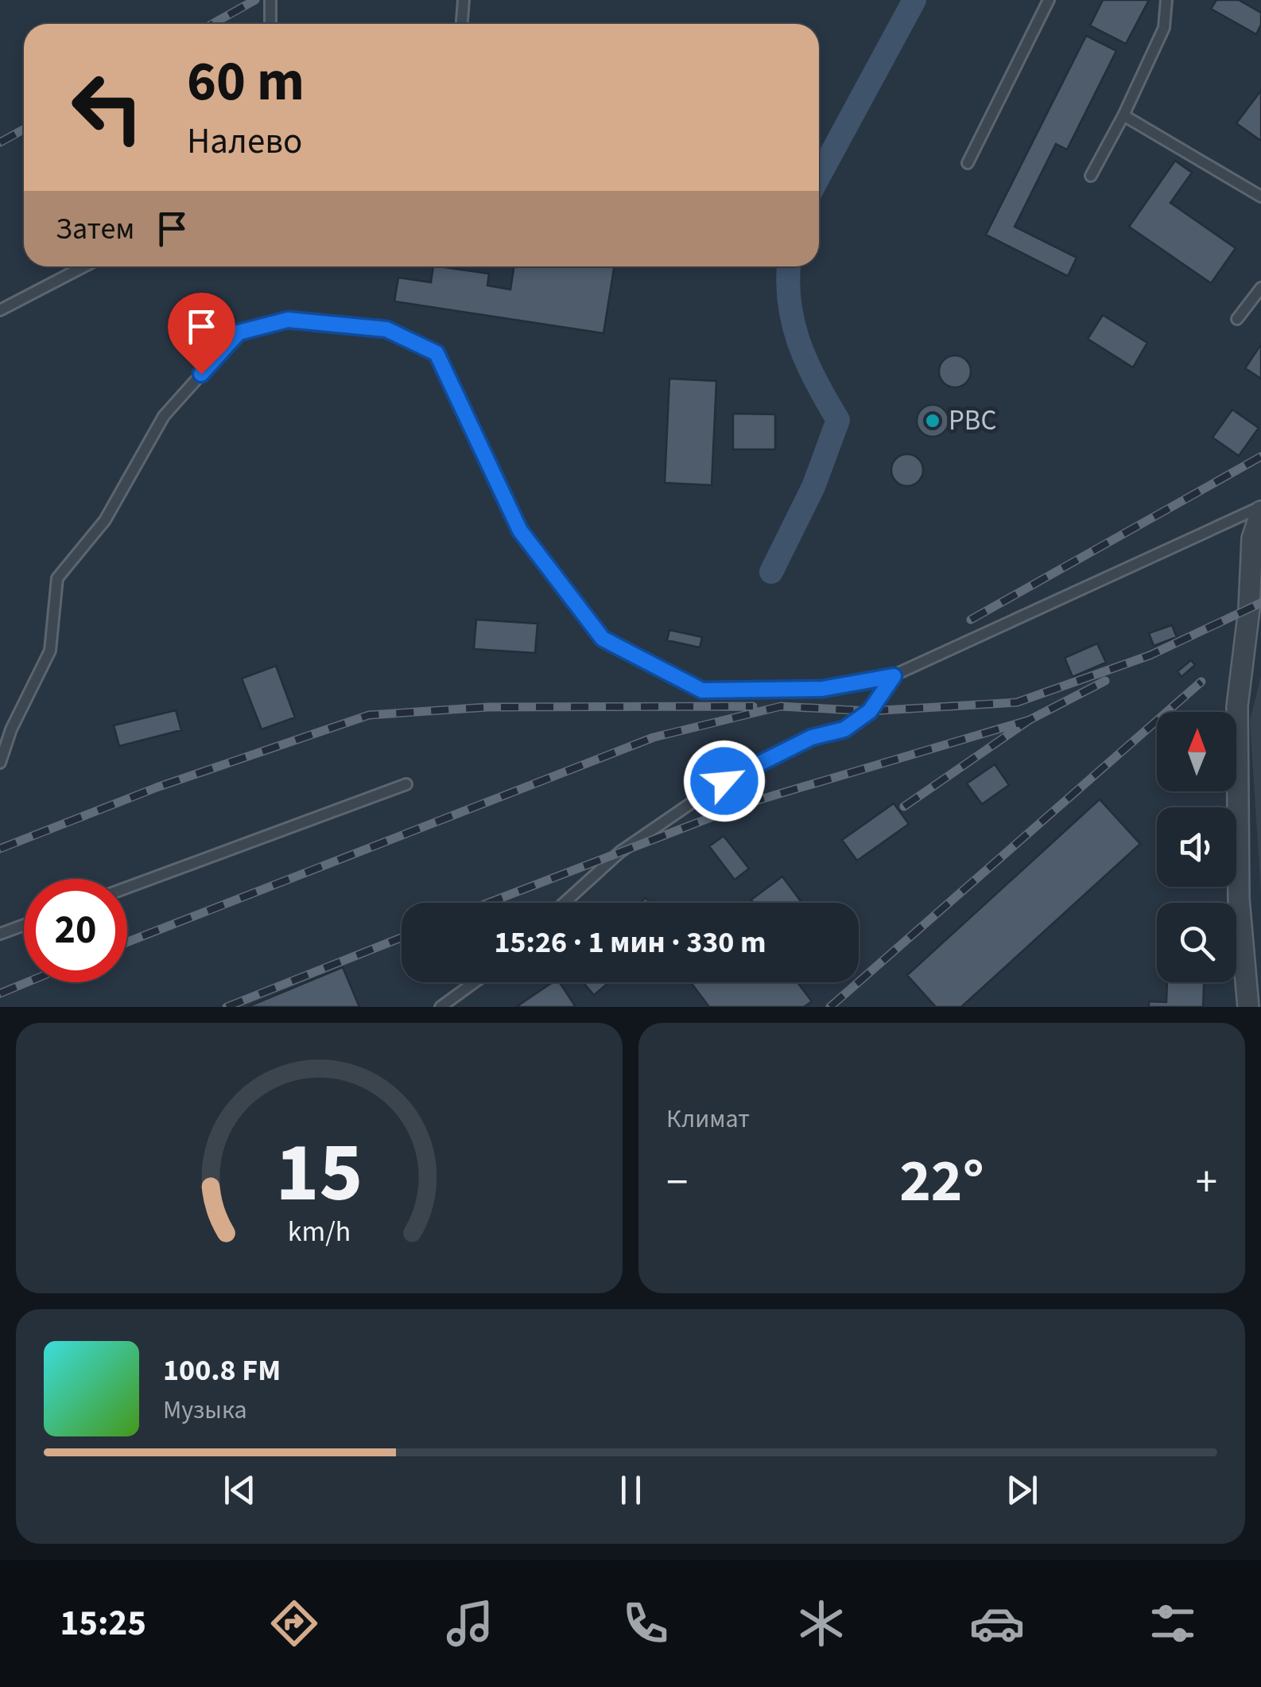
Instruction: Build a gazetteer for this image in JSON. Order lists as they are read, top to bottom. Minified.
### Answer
{"places":["РВС"],"north":"top","page":{"turn":["60 m","Налево"],"then":"Затем","limit":"20","trip":"15:26 · 1 мин · 330 m","tile":"Климат","heat":["−","22°","+"],"song":["100.8 FM","Музыка"],"tabs":"15:25","gauge":["15","km/h"]}}
